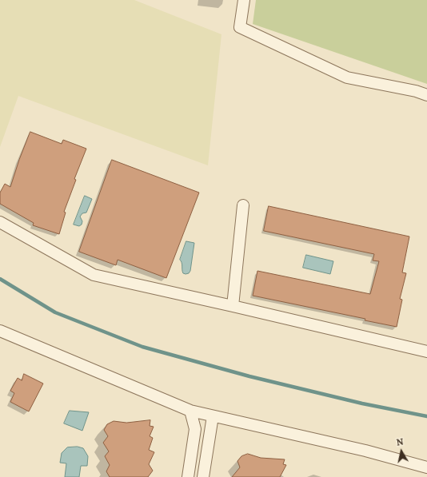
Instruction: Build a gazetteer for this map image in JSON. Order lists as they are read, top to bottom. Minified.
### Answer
{"north":"top"}
